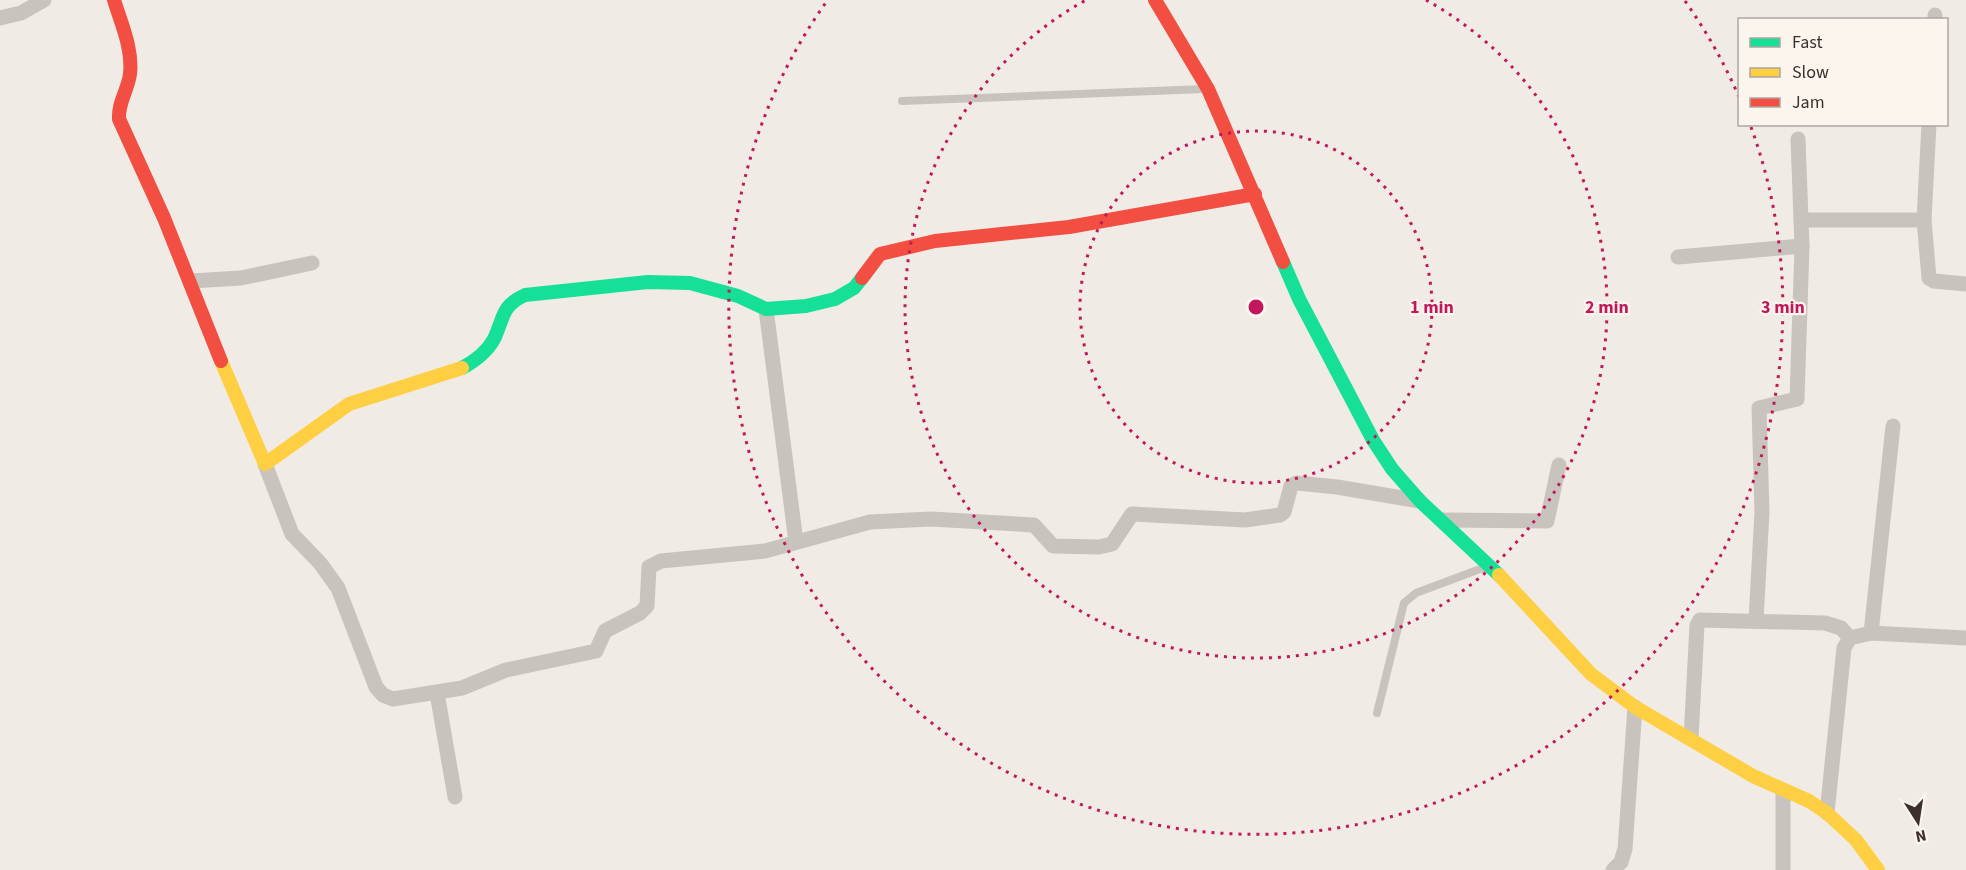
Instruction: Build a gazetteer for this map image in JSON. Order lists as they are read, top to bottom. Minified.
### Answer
{"legend":["Fast","Slow","Jam"],"north":"bottom","rings":["1 min","2 min","3 min"]}
